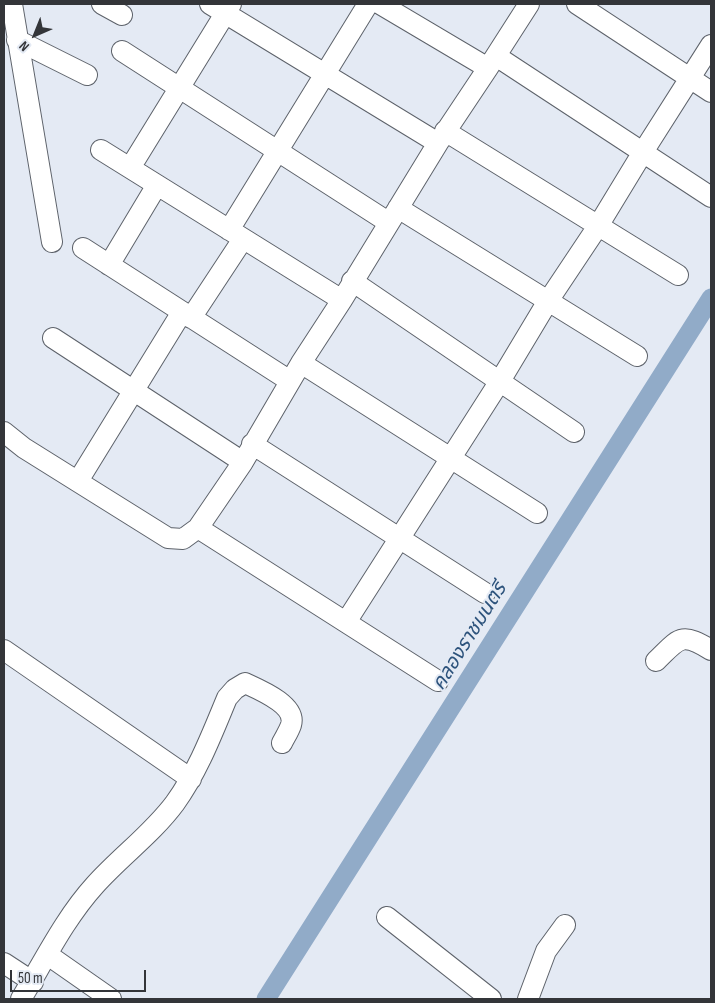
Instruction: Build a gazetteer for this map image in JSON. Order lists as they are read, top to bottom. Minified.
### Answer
{"water":["คลองราชมนตรี"],"scale_bar":"50 m","north":"bottom left"}
